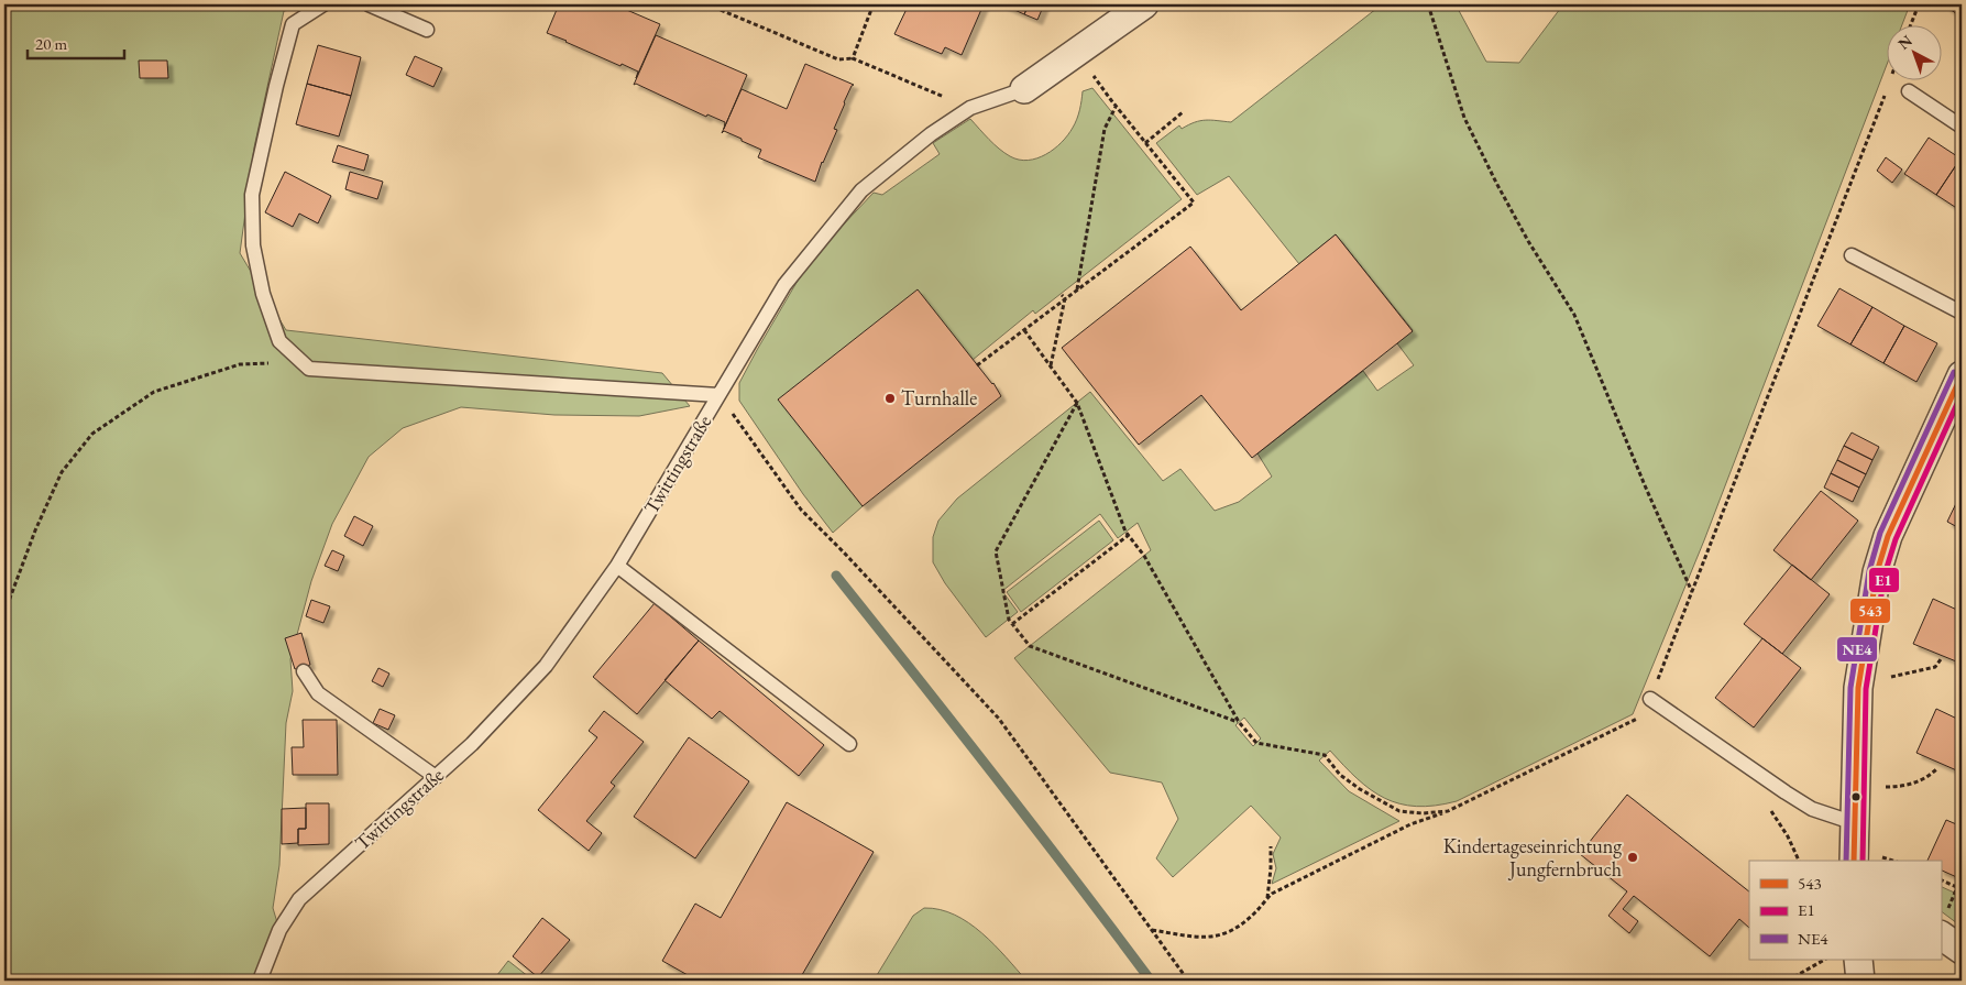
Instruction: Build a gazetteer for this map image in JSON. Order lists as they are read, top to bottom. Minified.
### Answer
{"streets":{"street":["Twittingstraße"]},"places":["Turnhalle","Kindertageseinrichtung Jungfernbruch"],"lines":["transit line NE4","transit line 543","transit line E1"],"legend":["543","E1","NE4"],"scale_bar":"20 m","north":"top left"}
